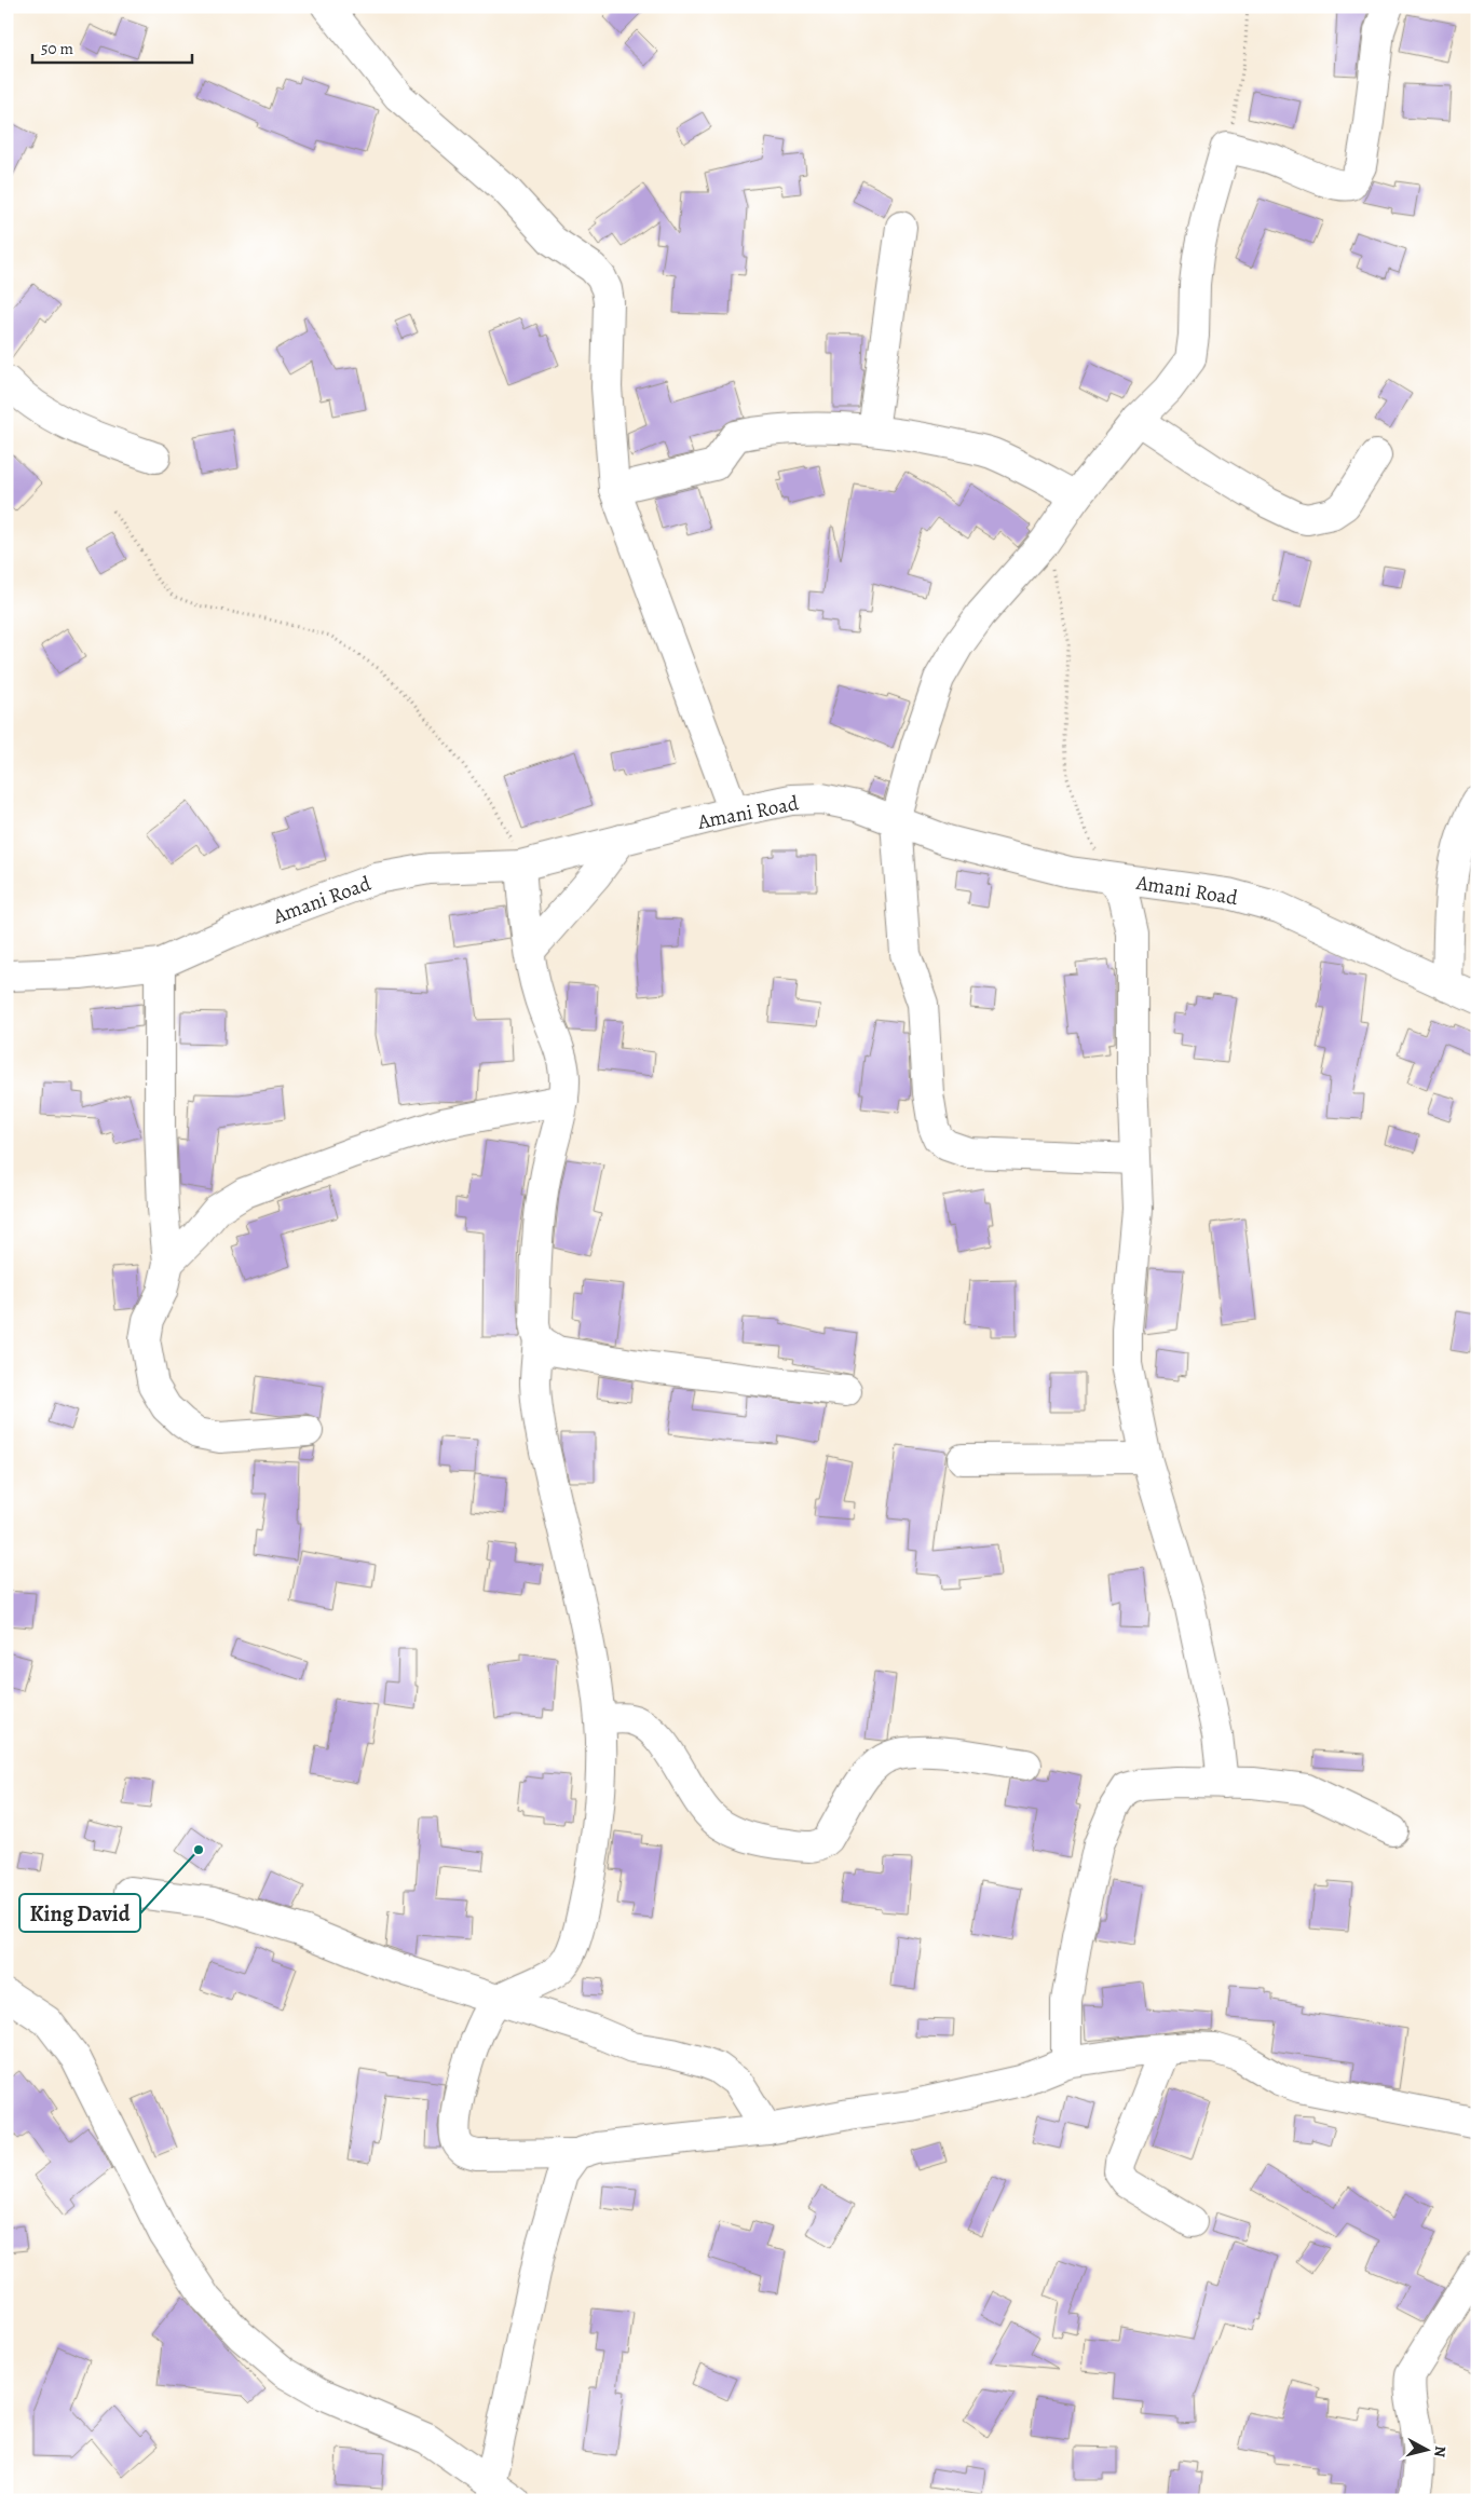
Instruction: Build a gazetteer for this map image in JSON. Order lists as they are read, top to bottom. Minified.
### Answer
{"streets":{"street":["Amani Road"]},"places":["King David"],"scale_bar":"50 m","north":"right"}
